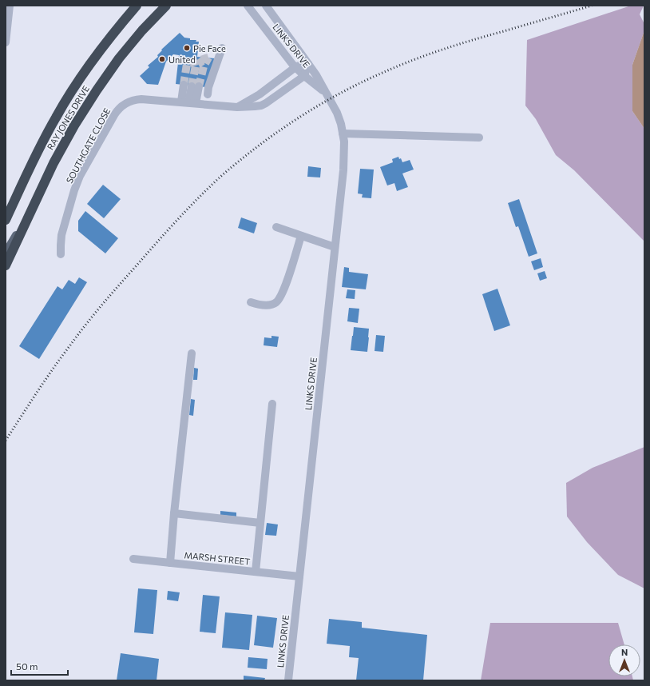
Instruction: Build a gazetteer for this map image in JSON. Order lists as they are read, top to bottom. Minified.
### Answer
{"streets":{"highway":["RAY JONES DRIVE"],"street":["LINKS DRIVE","SOUTHGATE CLOSE","MARSH STREET"]},"crossings":[["LINKS DRIVE","SOUTHGATE CLOSE"],["LINKS DRIVE","MARSH STREET"]],"places":["Pie Face","United"],"scale_bar":"50 m","north":"top"}
